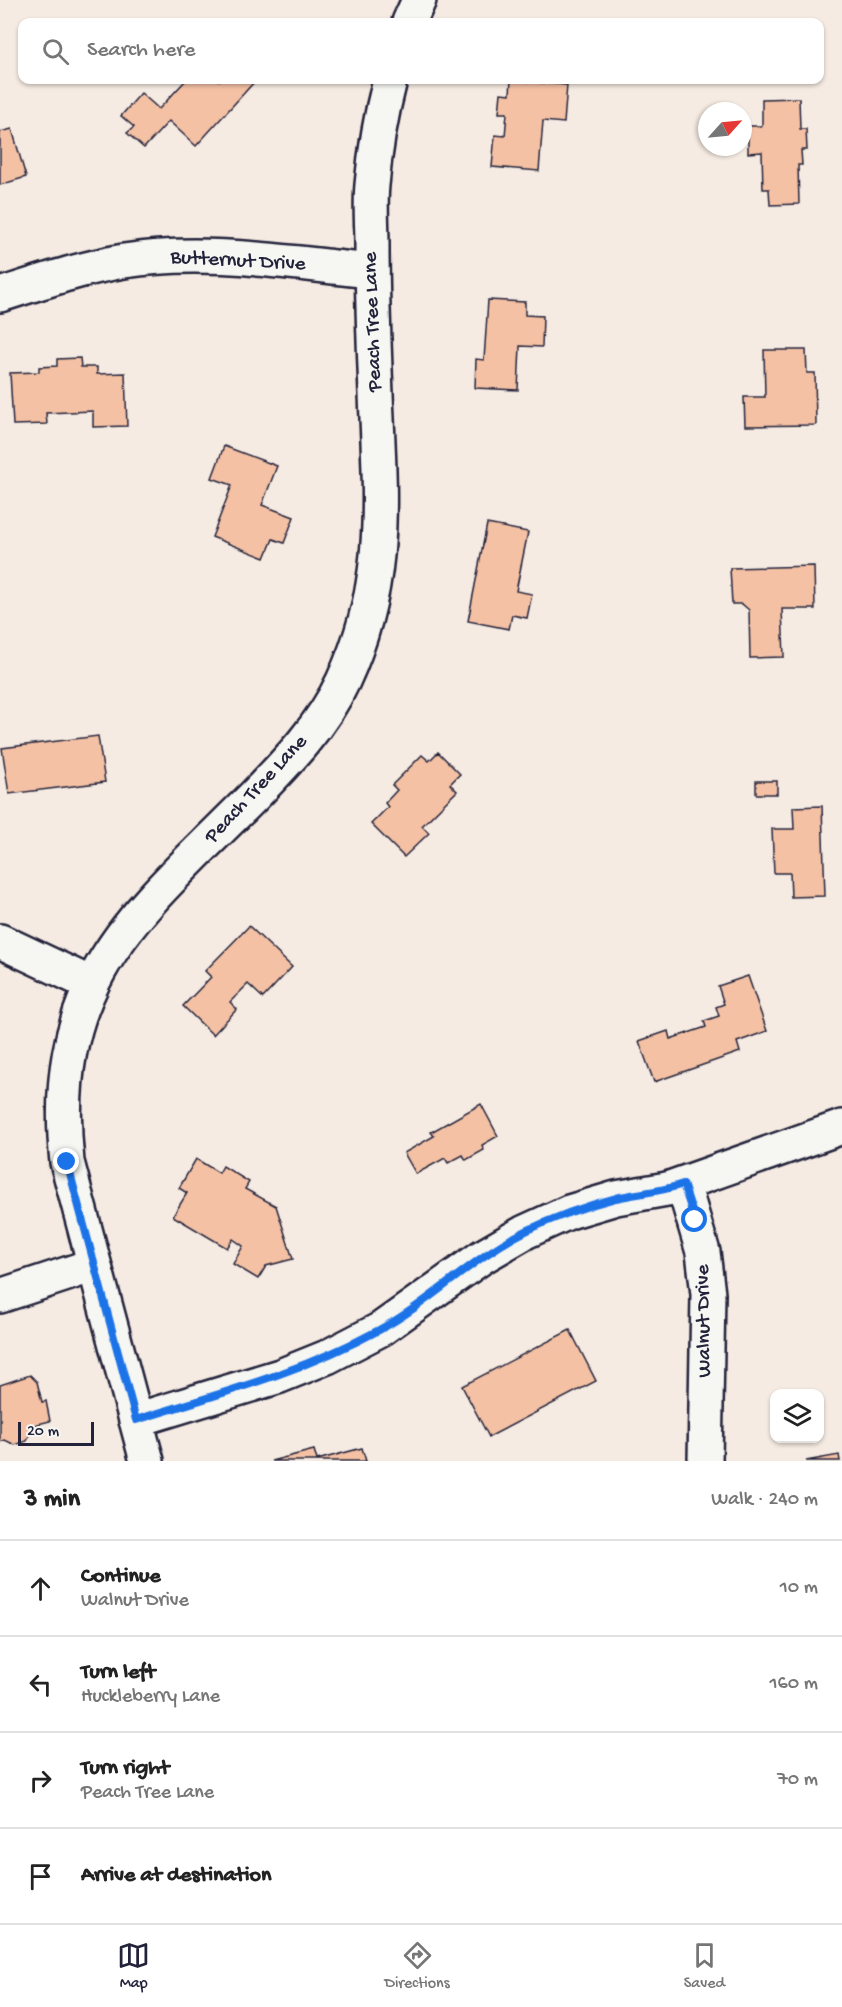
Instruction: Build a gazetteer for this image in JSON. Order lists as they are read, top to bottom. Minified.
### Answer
{"streets":{"street":["Butternut Drive","Peach Tree Lane","Walnut Drive"]},"crossings":[["Butternut Drive","Peach Tree Lane"]],"scale_bar":"20 m","north":"top right","page":{"search":"Search here","scale":"20 m","heading":["3 min","Walk · 240 m"],"list":[["Continue","Walnut Drive","10 m"],["Turn left","Huckleberry Lane","160 m"],["Turn right","Peach Tree Lane","70 m"],"Arrive at destination"],"nav":["Map","Directions","Saved"]}}
